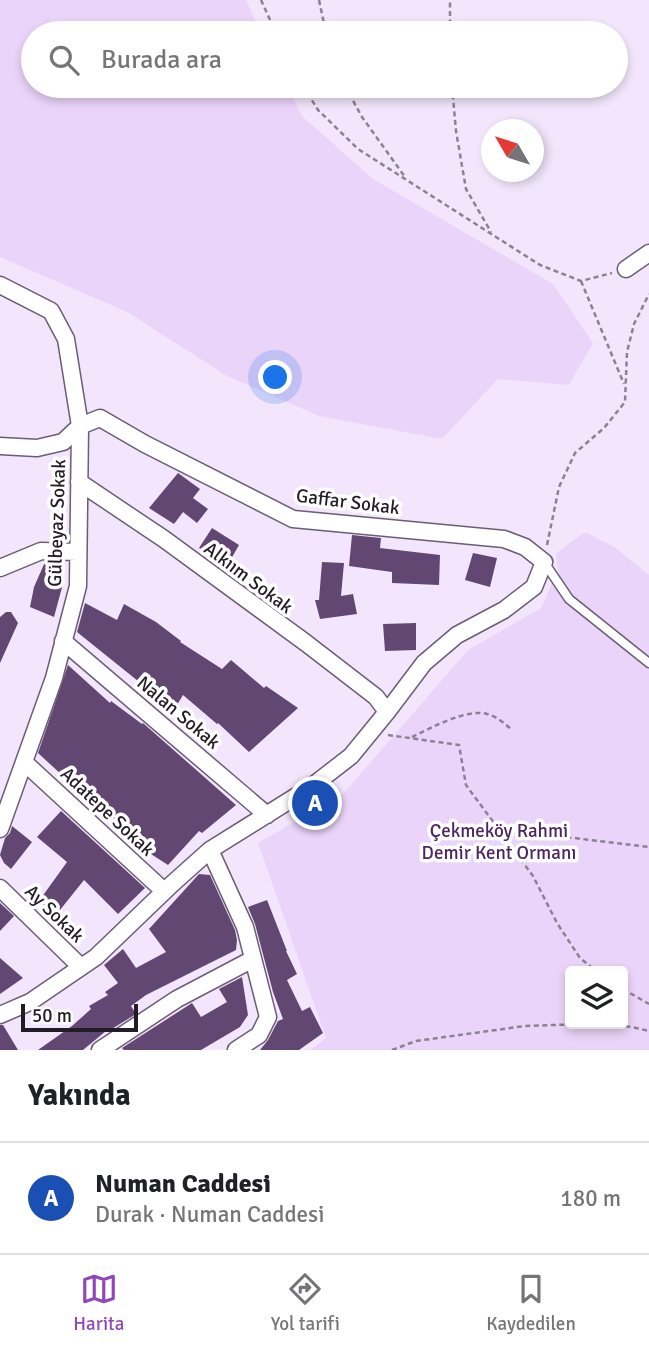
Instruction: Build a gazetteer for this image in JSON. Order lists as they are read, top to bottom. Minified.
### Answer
{"streets":{"street":["Gaffar Sokak","Gülbeyaz Sokak","Alkıım Sokak","Nalan Sokak","Adatepe Sokak","Ay Sokak"]},"crossings":[["Gaffar Sokak","Gülbeyaz Sokak"],["Gülbeyaz Sokak","Alkıım Sokak"],["Gülbeyaz Sokak","Nalan Sokak"],["Gülbeyaz Sokak","Adatepe Sokak"]],"parks":["Çekmeköy Rahmi Demir Kent Ormanı"],"scale_bar":"50 m","north":"top left","page":{"search":"Burada ara","pins":"A","scale":"50 m","heading":"Yakında","list":[{"mark":"A","name":"Numan Caddesi","note":"Durak · Numan Caddesi","value":"180 m"}],"nav":["Harita","Yol tarifi","Kaydedilen"]}}
